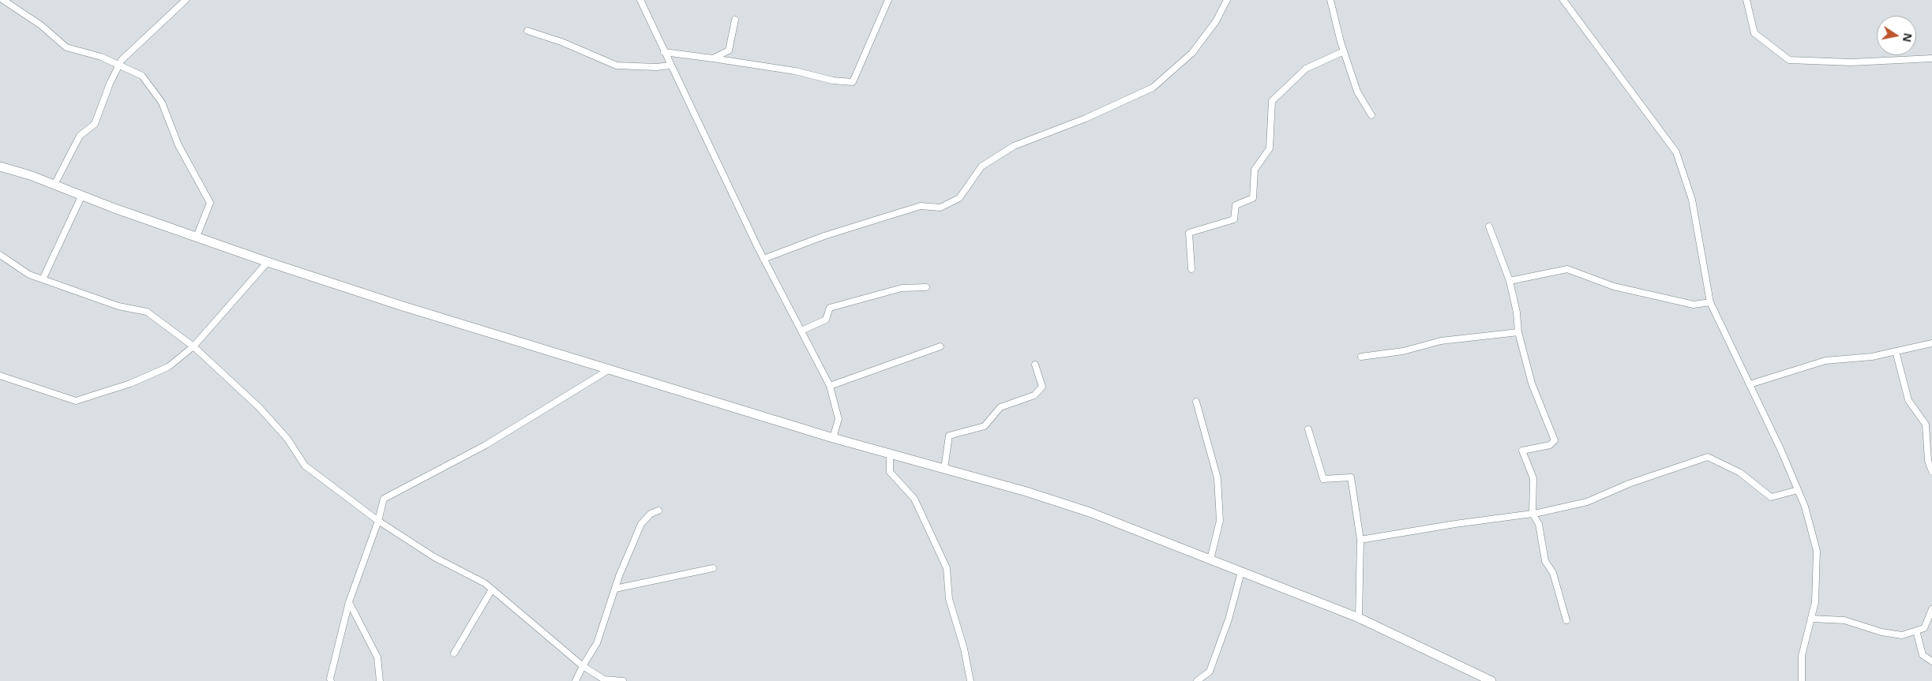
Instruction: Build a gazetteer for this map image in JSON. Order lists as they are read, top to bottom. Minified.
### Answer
{"north":"right"}
